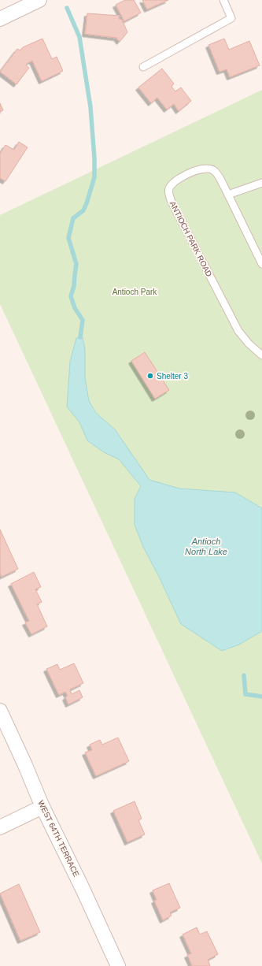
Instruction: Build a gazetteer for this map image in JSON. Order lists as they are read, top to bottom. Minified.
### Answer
{"streets":{"street":["WEST 64TH TERRACE"],"lane":["ANTIOCH PARK ROAD"]},"water":["Antioch North Lake"],"parks":["Antioch Park"],"places":["Shelter 3"]}
